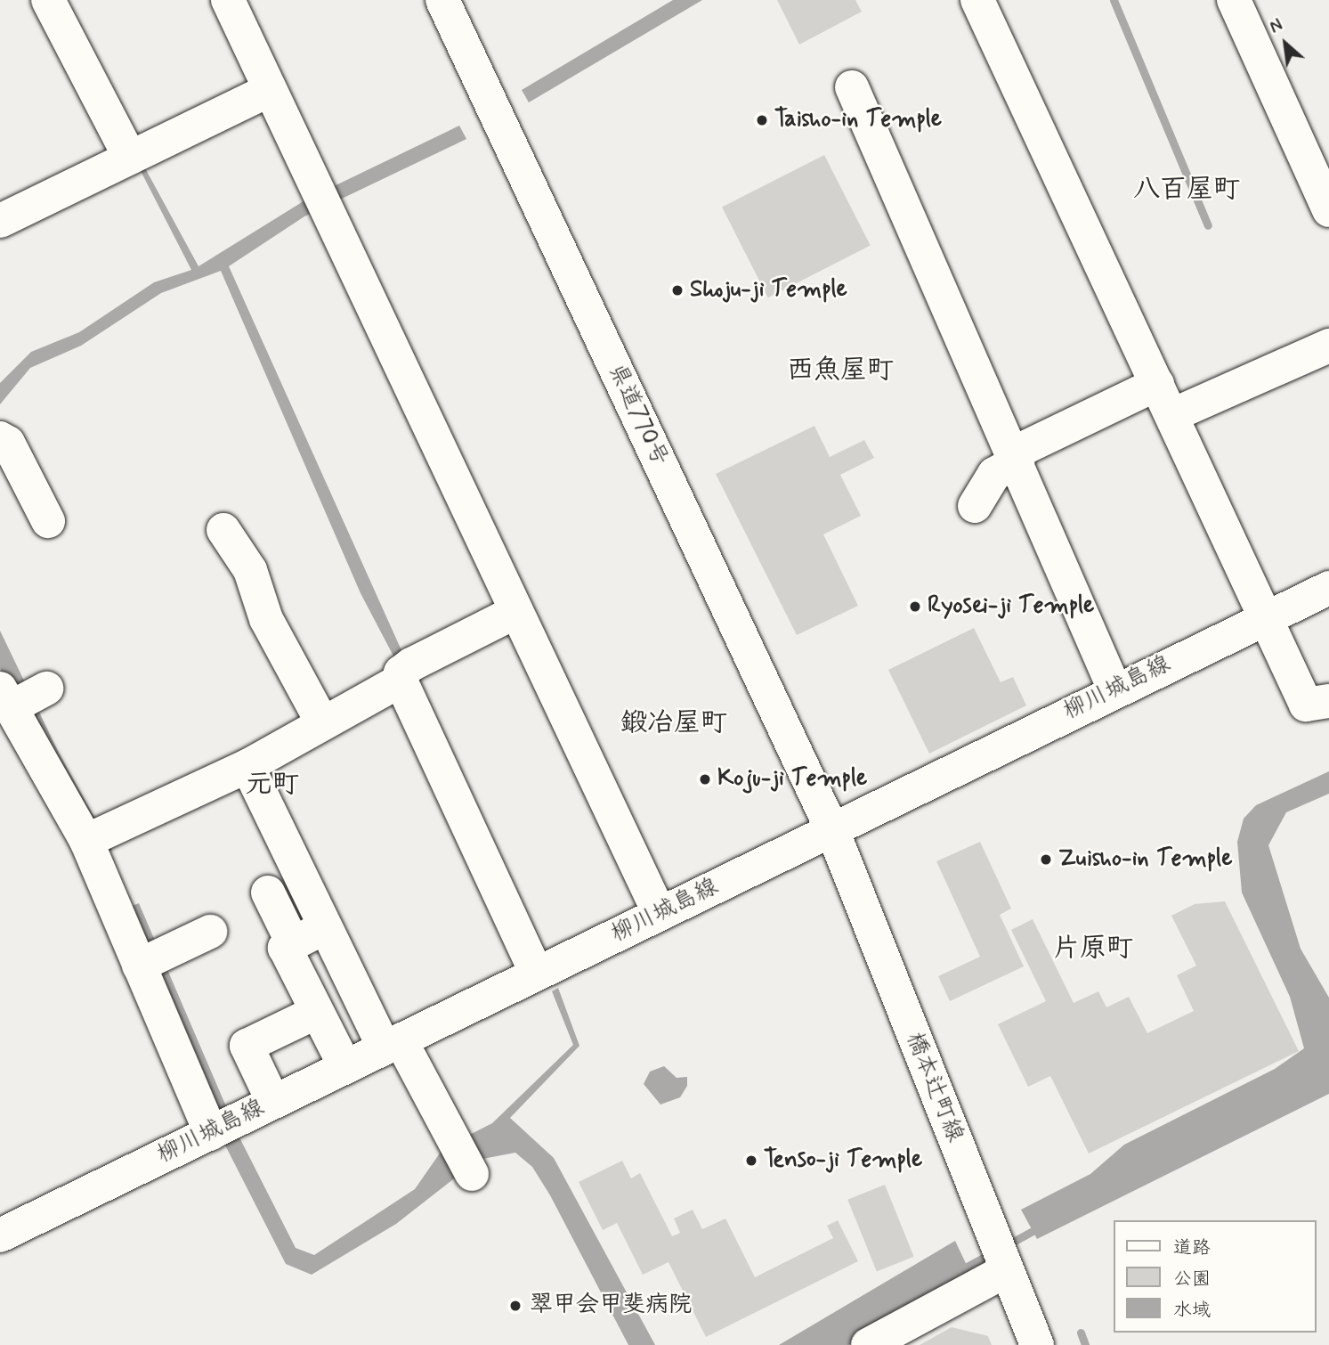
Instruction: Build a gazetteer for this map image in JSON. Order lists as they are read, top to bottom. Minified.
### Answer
{"streets":{"street":["県道770号","柳川城島線","橋本辻町線"]},"crossings":[["県道770号","柳川城島線"],["県道770号","橋本辻町線"],["柳川城島線","橋本辻町線"]],"districts":["八百屋町","西魚屋町","鍛冶屋町","元町","片原町"],"places":["Taisho-in Temple","Shoju-ji Temple","Ryosei-ji Temple","Koju-ji Temple","Zuisho-in Temple","Tenso-ji Temple","翠甲会甲斐病院"],"legend":["道路","公園","水域"],"north":"top left"}
